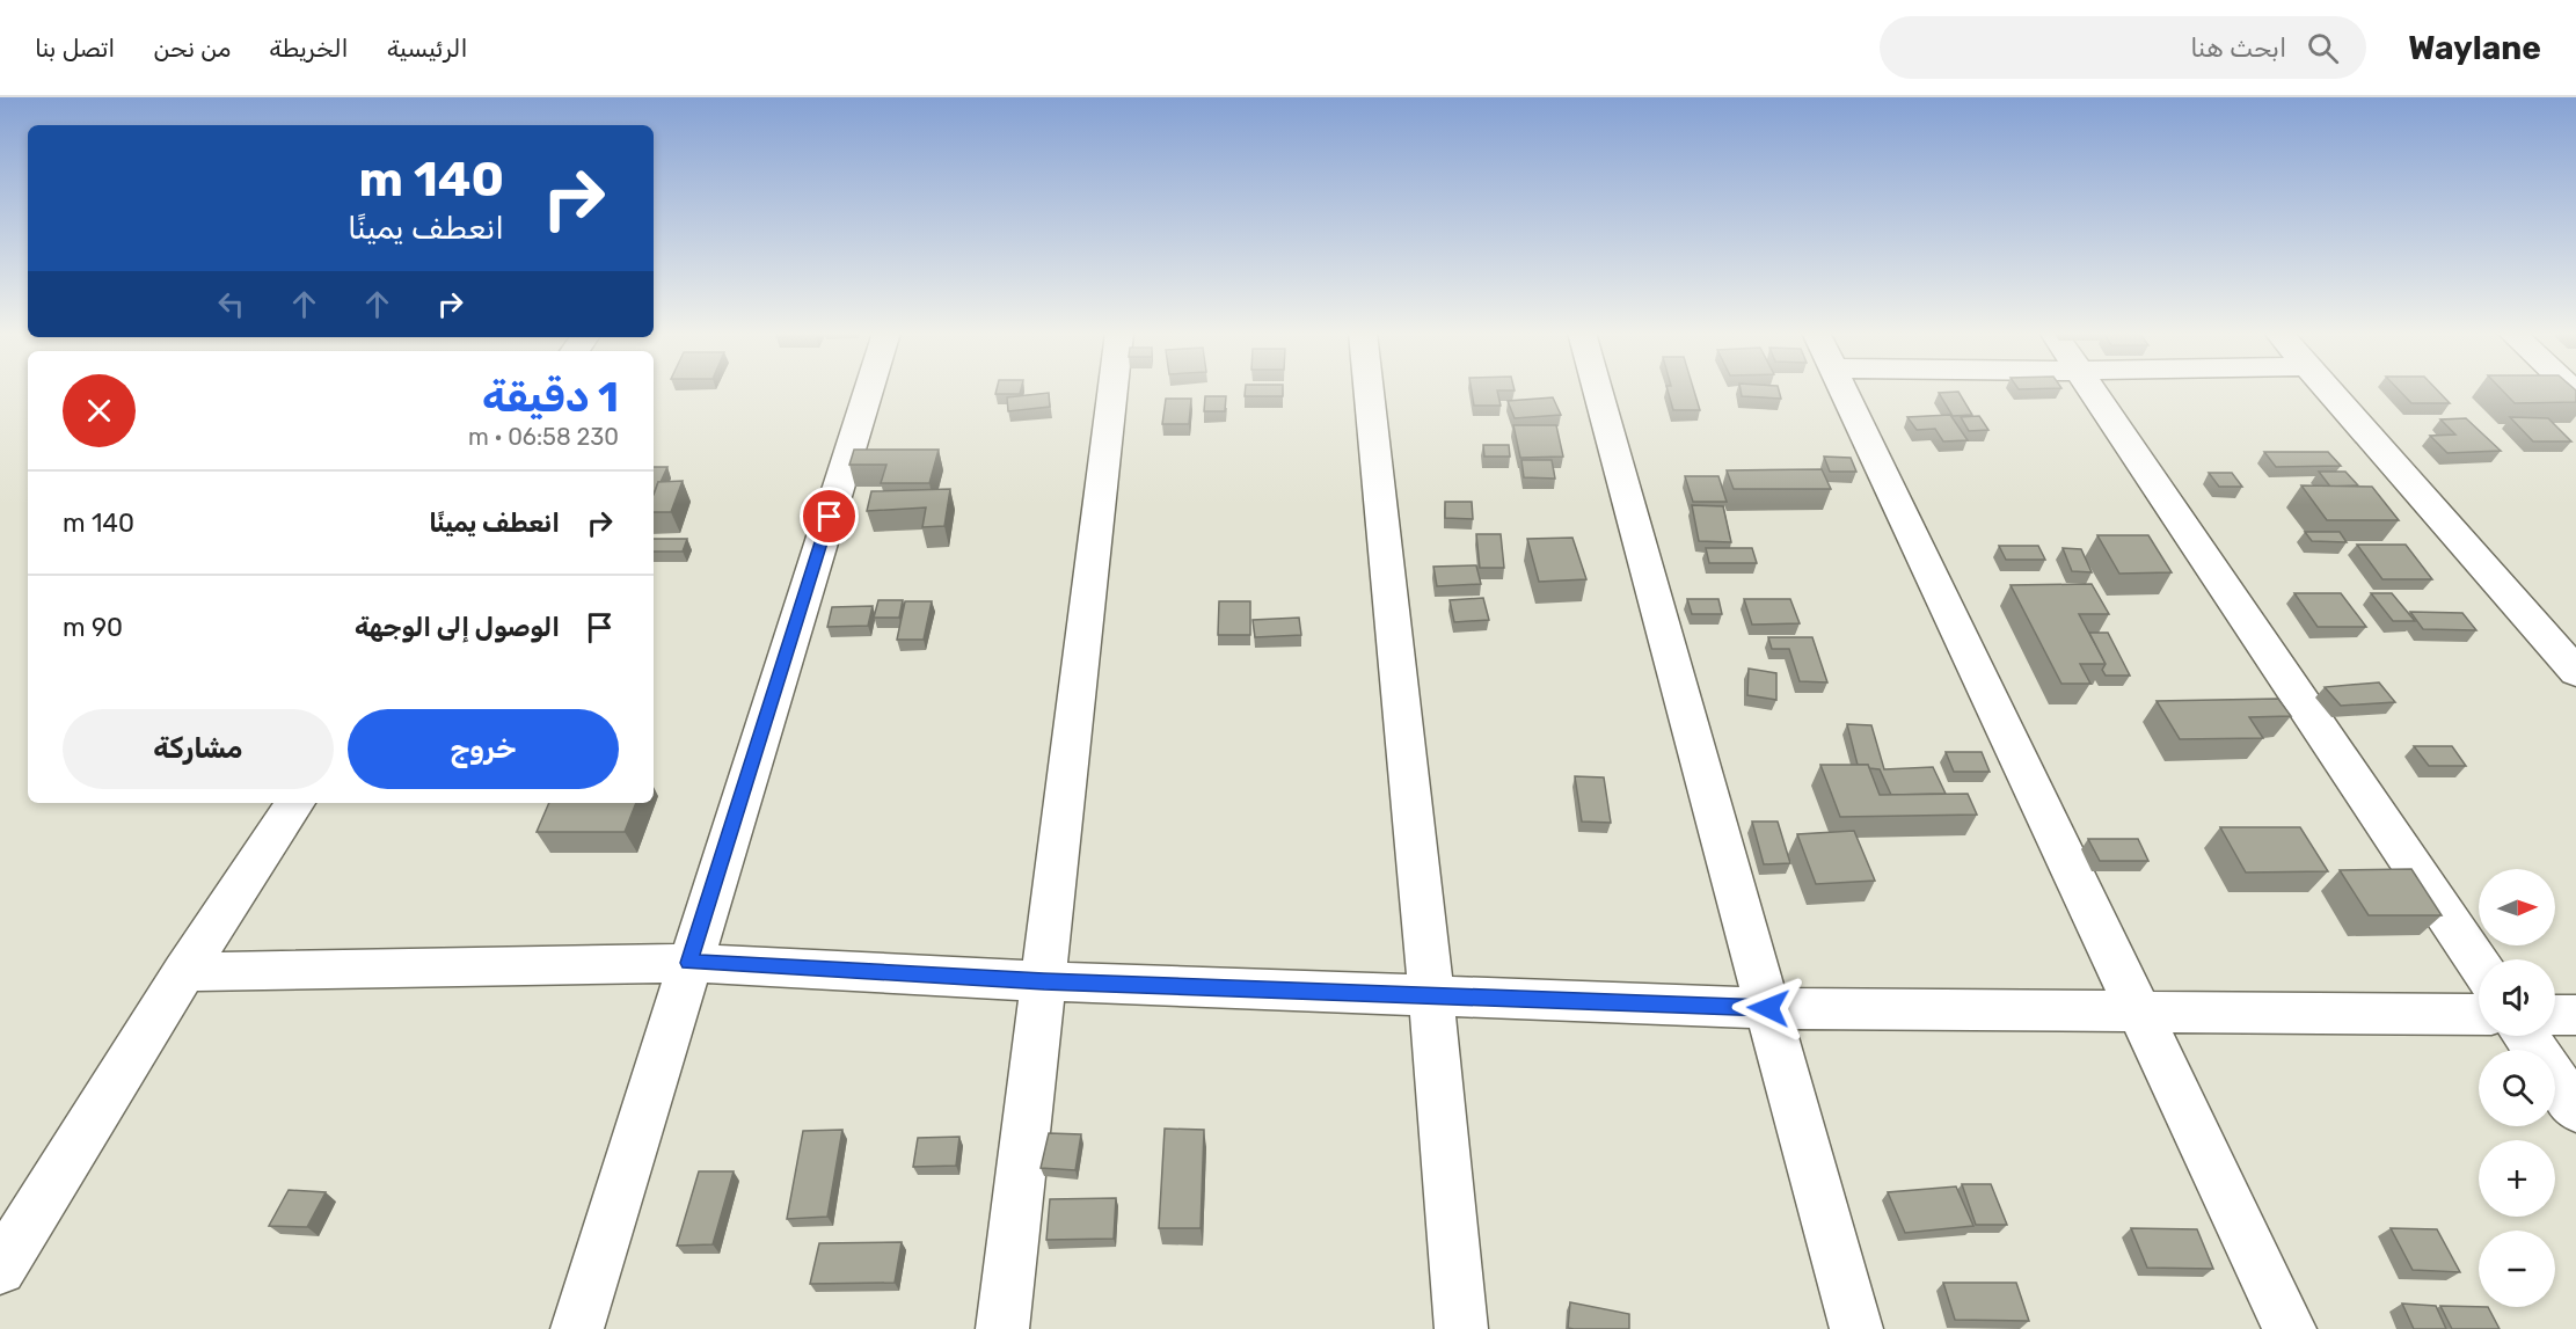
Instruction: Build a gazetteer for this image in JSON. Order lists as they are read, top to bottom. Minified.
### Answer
{"north":"right","page":{"header":"Waylane","search":"ابحث هنا","nav":["الرئيسية","الخريطة","من نحن","اتصل بنا"],"turn":["140 m","انعطف يمينًا"],"heading":["1 دقيقة","230 m · 06:58"],"list":[{"name":"انعطف يمينًا","value":"140 m"},{"name":"الوصول إلى الوجهة","value":"90 m"}],"buttons":["خروج","مشاركة"],"map_buttons":["+","−"]}}
